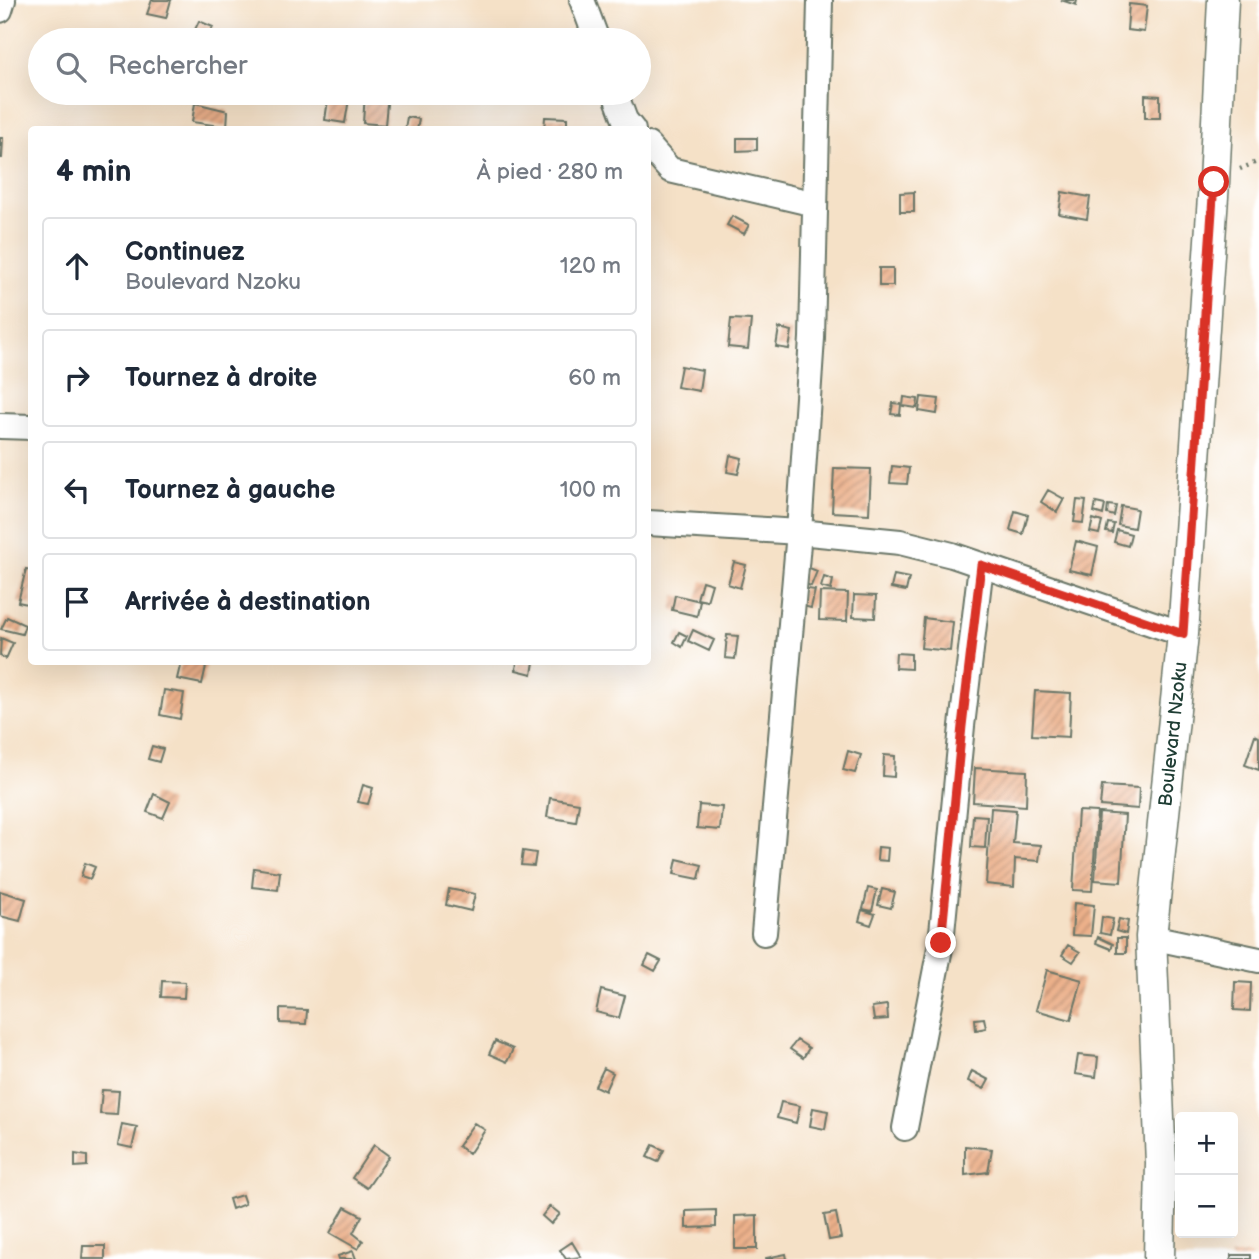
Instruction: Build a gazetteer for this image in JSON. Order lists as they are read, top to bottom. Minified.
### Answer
{"streets":{"street":["Boulevard Nzoku"]},"page":{"search":"Rechercher","heading":["4 min","À pied · 280 m"],"list":[["Continuez","Boulevard Nzoku","120 m"],["Tournez à droite","60 m"],["Tournez à gauche","100 m"],"Arrivée à destination"],"map_buttons":["+","−"]}}
